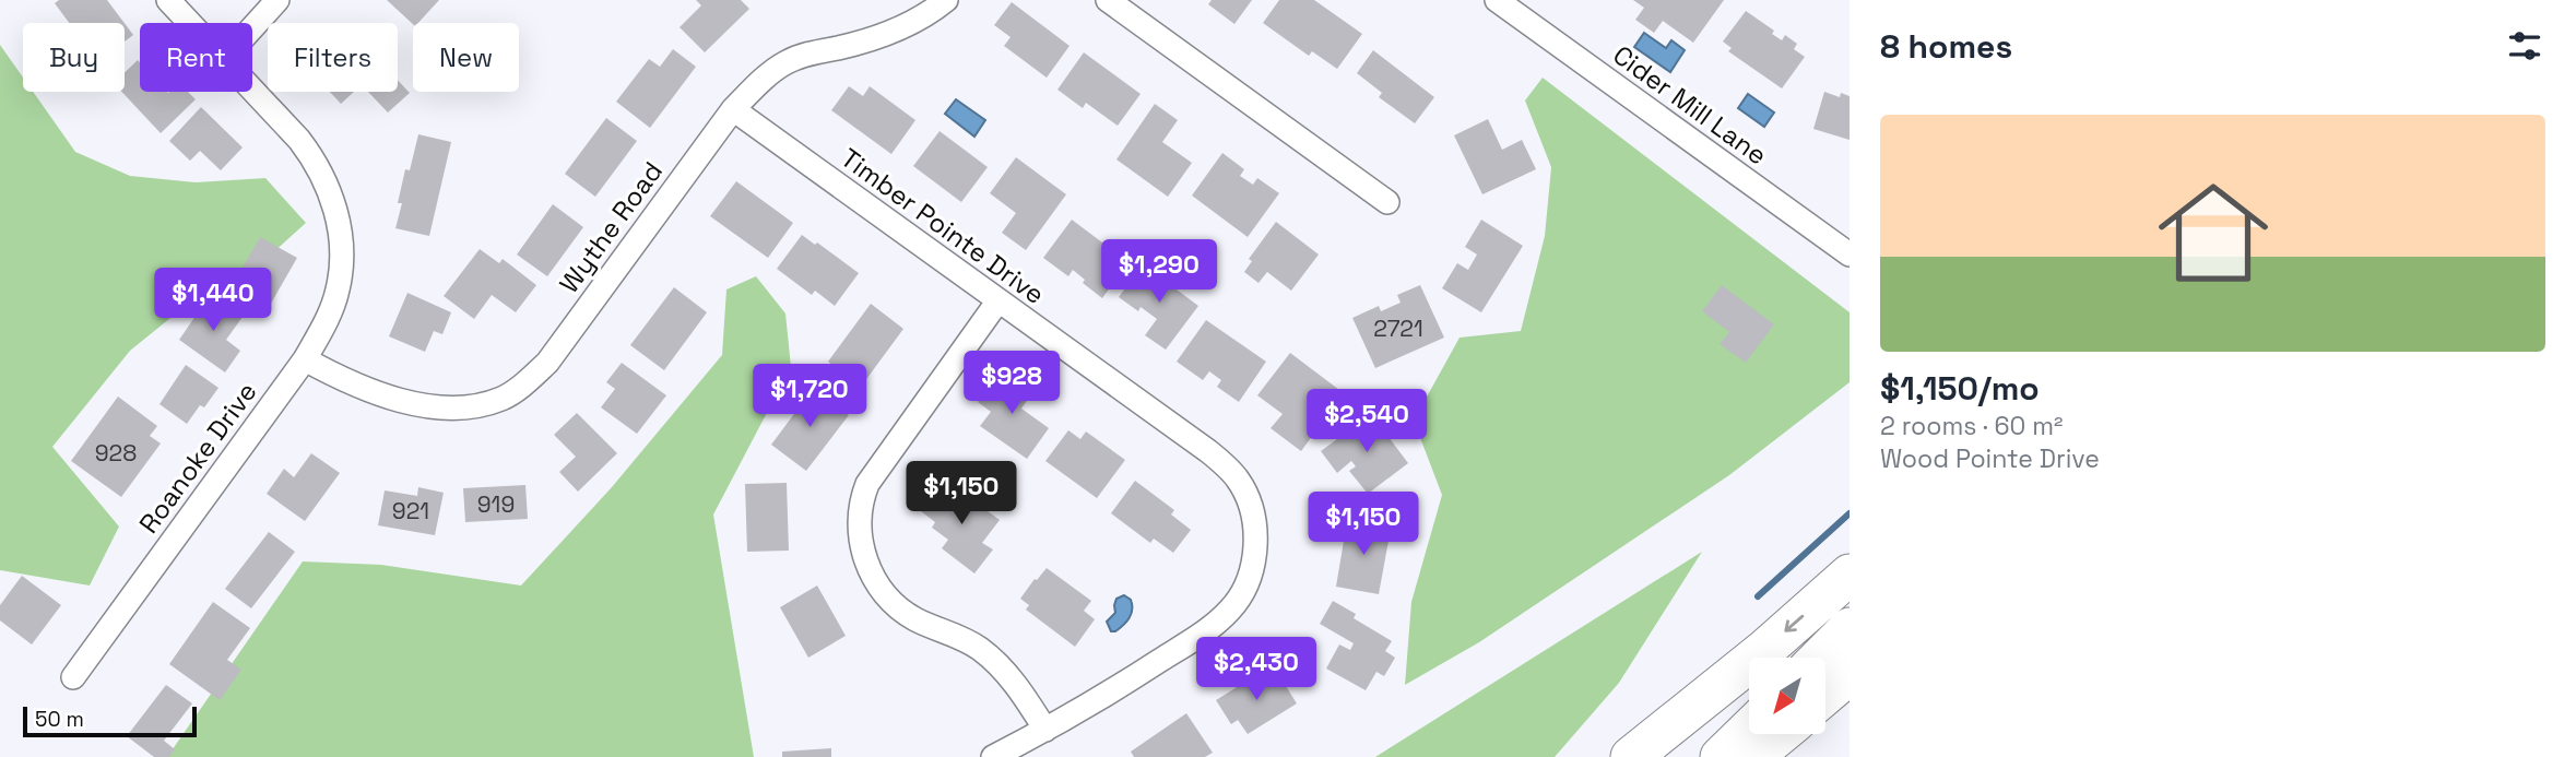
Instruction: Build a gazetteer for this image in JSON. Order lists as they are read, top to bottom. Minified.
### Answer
{"streets":{"street":["Cider Mill Lane","Timber Pointe Drive","Wythe Road","Roanoke Drive"]},"crossings":[["Timber Pointe Drive","Wythe Road"],["Wythe Road","Roanoke Drive"]],"house_numbers":["2721","928","919","921"],"scale_bar":"50 m","north":"bottom left","page":{"heading":"8 homes","chip":["Buy","Rent","Filters","New"],"list":[{"name":"$1,150/mo","note":"2 rooms · 60 m² · Wood Pointe Drive"}],"price":["$1,290","$1,440","$928","$1,720","$2,540","$1,150","$1,150","$2,430"],"scale":"50 m"}}
